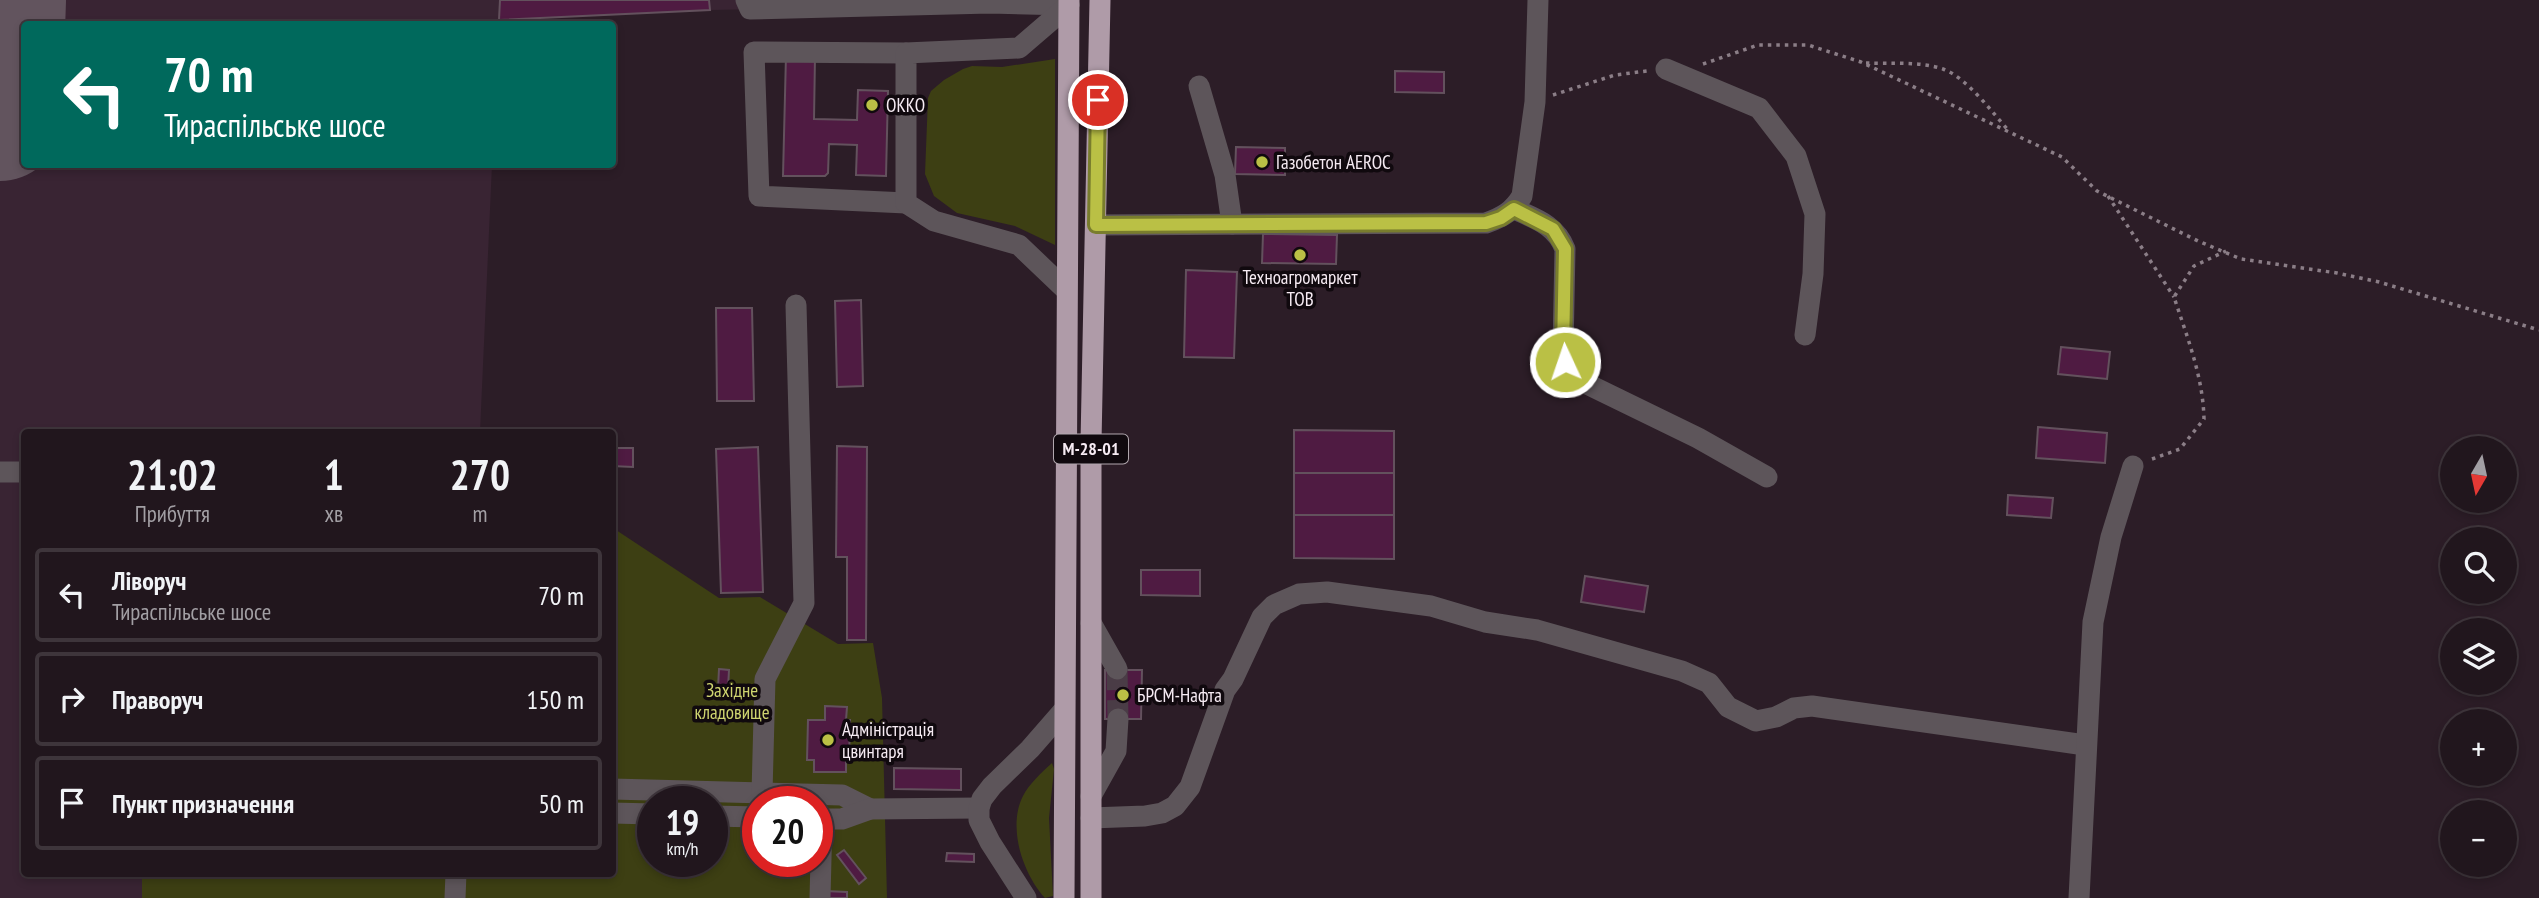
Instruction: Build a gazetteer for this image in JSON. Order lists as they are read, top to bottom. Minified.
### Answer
{"streets":{"highway":["М-28-01"]},"parks":["Західне кладовище"],"places":["ОККО","Газобетон AEROC","Техноагромаркет ТОВ","БРСМ-Нафта","Адміністрація цвинтаря"],"north":"bottom","page":{"turn":["70 m","Тираспільське шосе"],"eta":["21:02","Прибуття","1","хв","270","m"],"map_buttons":["+","−"],"list":[{"name":"Ліворуч","note":"Тираспільське шосе","value":"70 m"},{"name":"Праворуч","value":"150 m"},{"name":"Пункт призначення","value":"50 m"}],"speed":"19 km/h","limit":"20"}}
